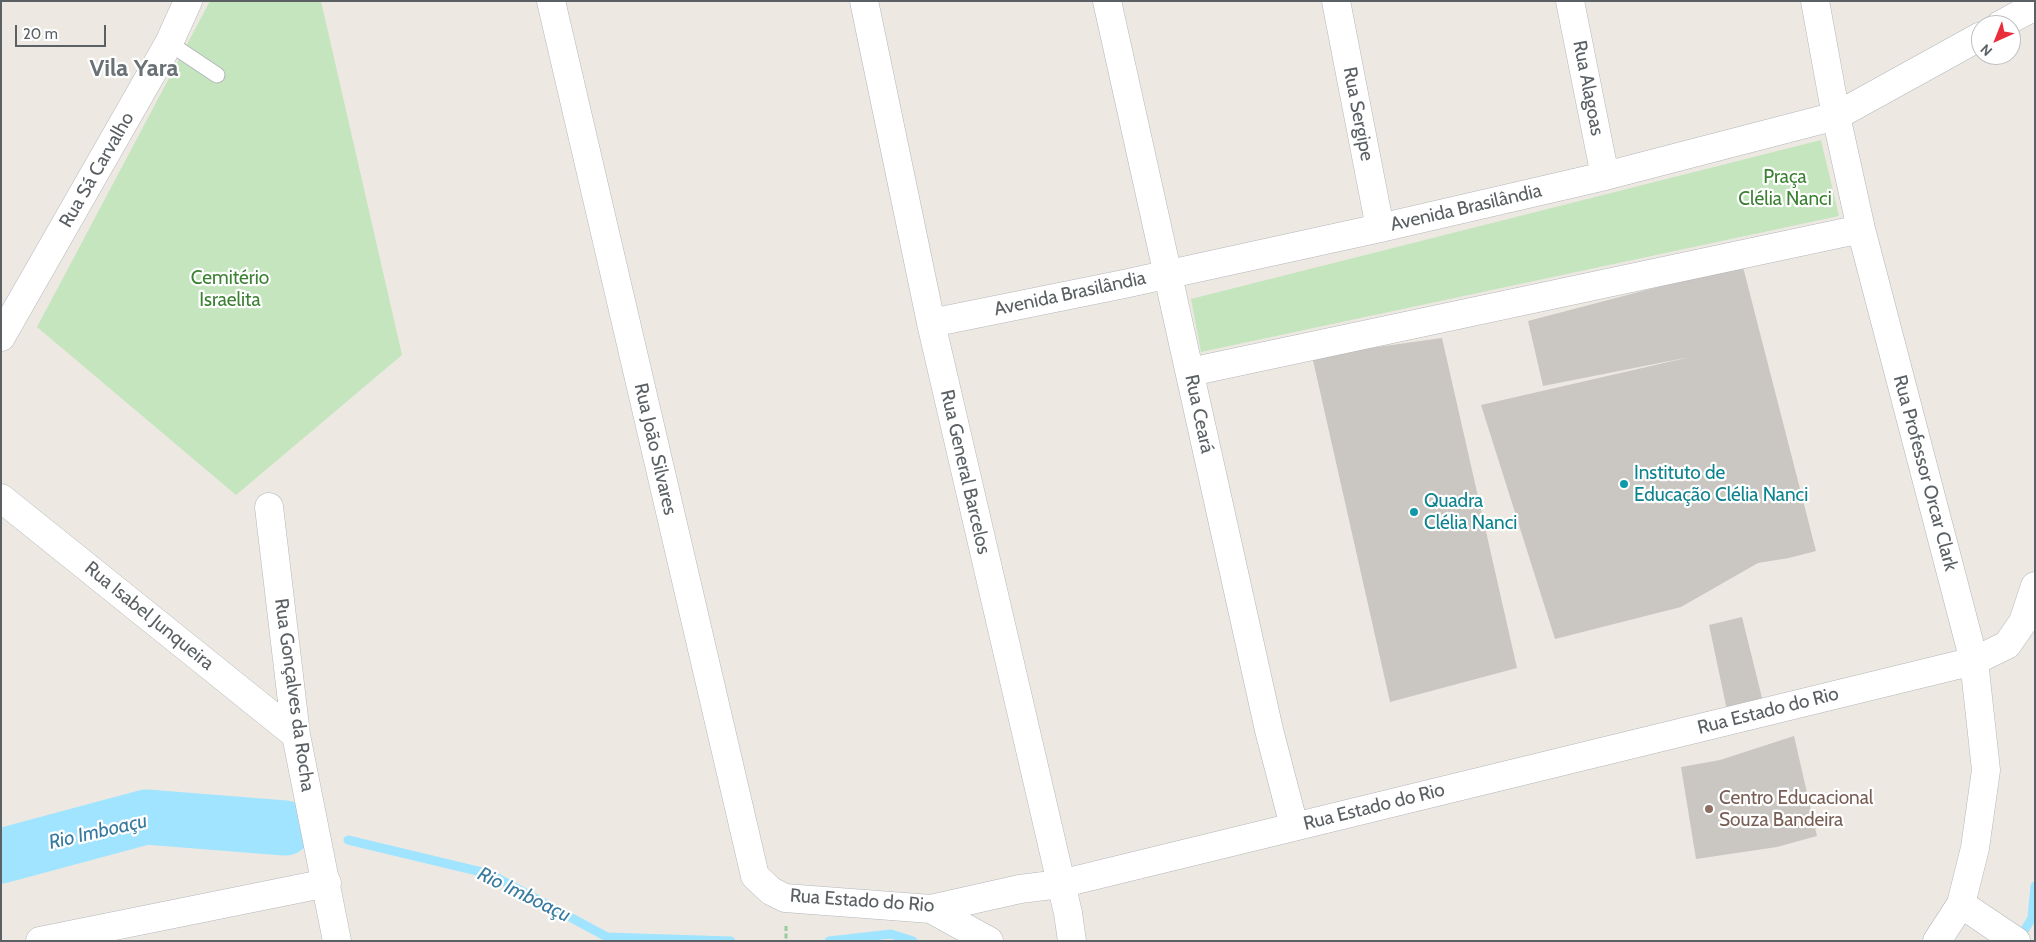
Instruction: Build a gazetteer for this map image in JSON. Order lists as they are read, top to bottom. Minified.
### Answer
{"streets":{"street":["Rua Alagoas","Rua Sergipe","Rua Sá Carvalho","Avenida Brasilândia","Rua Ceará","Rua João Silvares","Rua General Barcelos","Rua Professor Orcar Clark","Rua Isabel Junqueira","Rua Gonçalves da Rocha","Rua Estado do Rio"]},"crossings":[["Rua Alagoas","Avenida Brasilândia"],["Rua Sergipe","Avenida Brasilândia"],["Avenida Brasilândia","Rua Ceará"],["Avenida Brasilândia","Rua General Barcelos"],["Avenida Brasilândia","Rua Professor Orcar Clark"],["Rua Ceará","Rua Estado do Rio"],["Rua João Silvares","Rua Estado do Rio"],["Rua General Barcelos","Rua Estado do Rio"],["Rua Professor Orcar Clark","Rua Estado do Rio"],["Rua Isabel Junqueira","Rua Gonçalves da Rocha"]],"districts":["Vila Yara"],"water":["Rio Imboaçu"],"parks":["Praça Clélia Nanci","Cemitério Israelita"],"places":["Instituto de Educação Clélia Nanci","Quadra Clélia Nanci","Centro Educacional Souza Bandeira"],"scale_bar":"20 m","north":"bottom left"}
